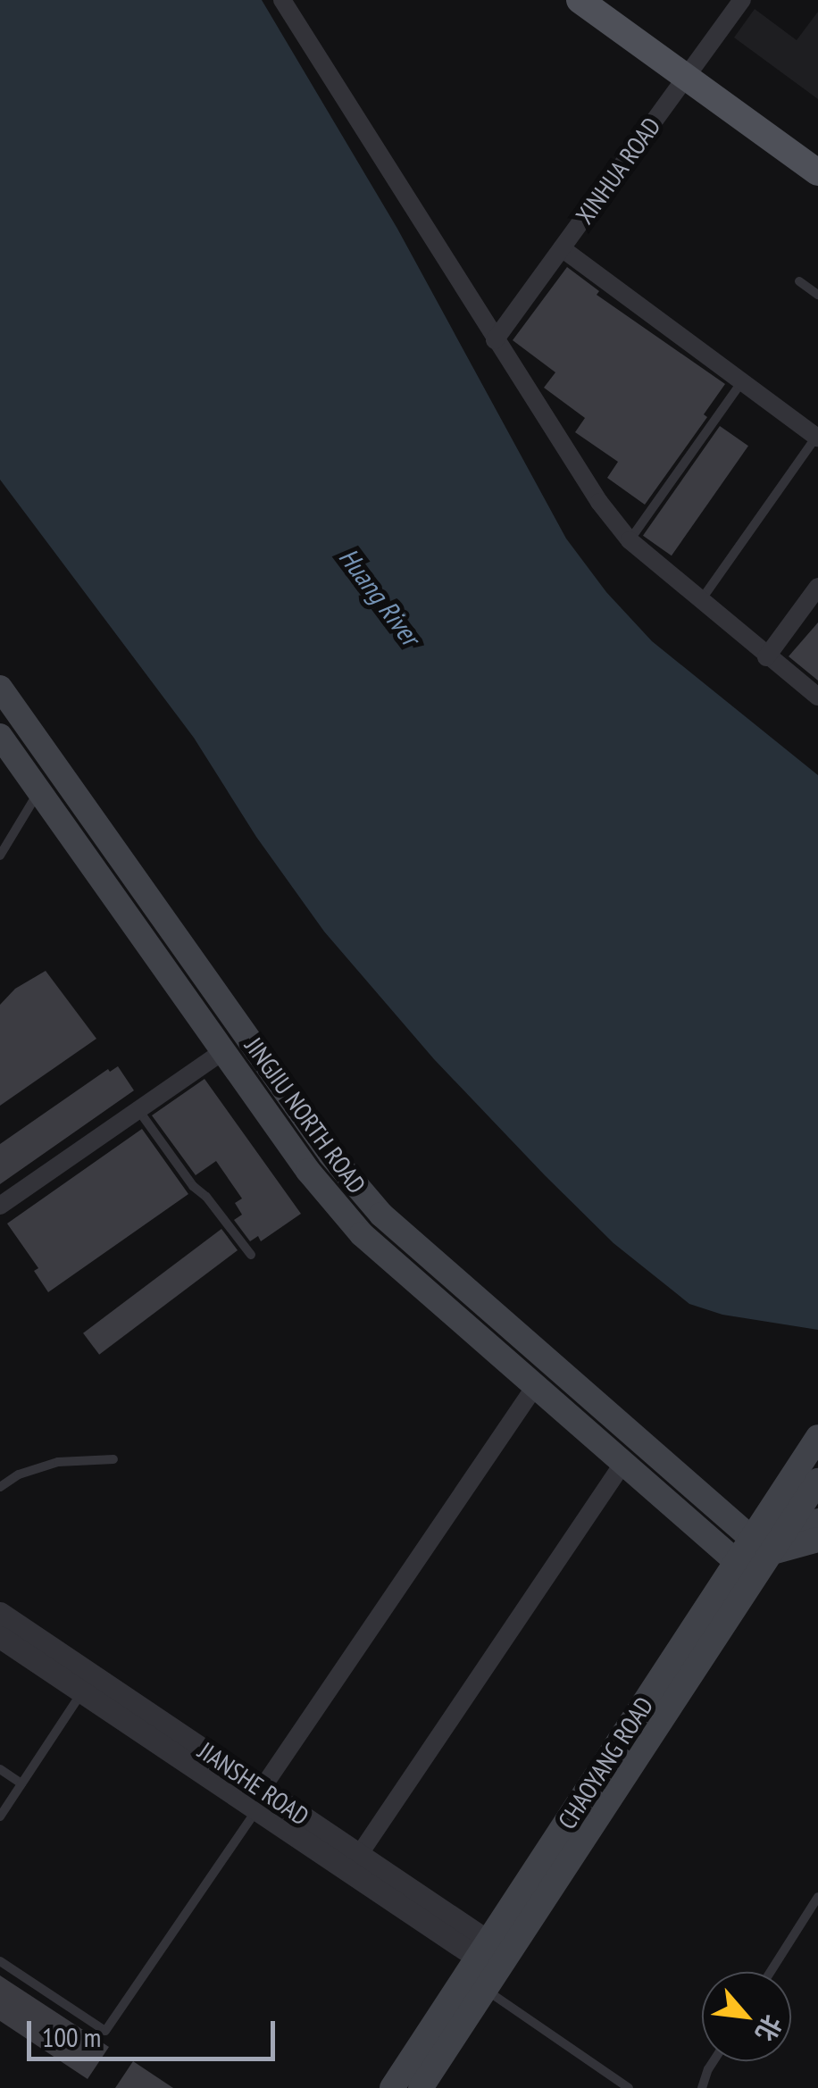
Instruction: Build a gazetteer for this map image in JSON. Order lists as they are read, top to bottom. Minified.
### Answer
{"streets":{"main road":["JINGJIU NORTH ROAD","CHAOYANG ROAD"],"street":["XINHUA ROAD","JIANSHE ROAD"]},"crossings":[["JINGJIU NORTH ROAD","CHAOYANG ROAD"],["CHAOYANG ROAD","JIANSHE ROAD"]],"water":["Huang River"],"scale_bar":"100 m","north":"bottom right"}
